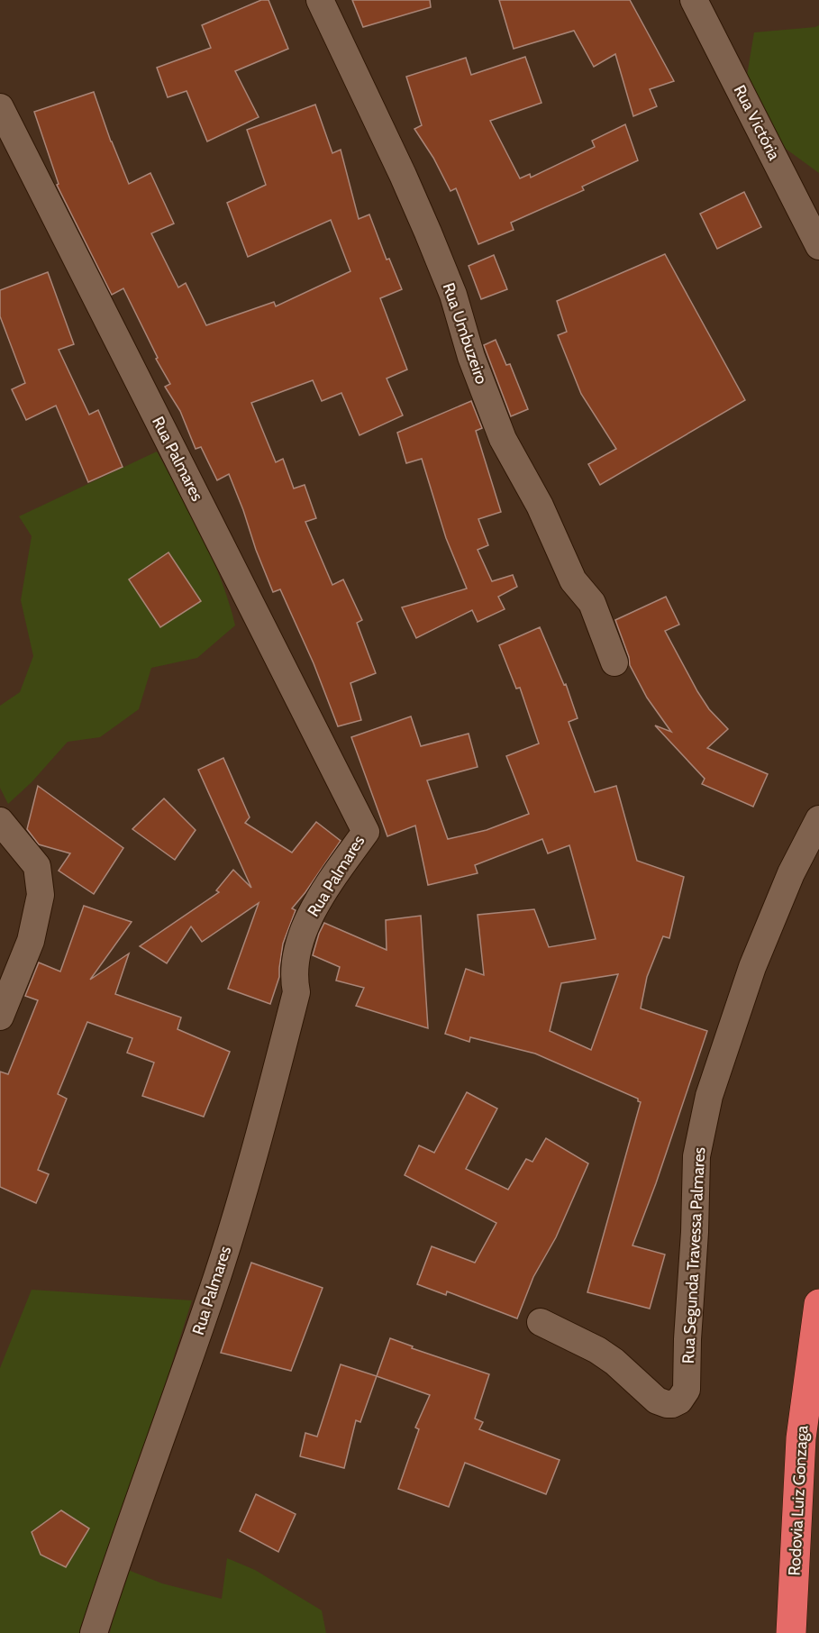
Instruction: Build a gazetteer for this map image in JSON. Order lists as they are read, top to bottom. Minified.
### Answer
{"streets":{"highway":["Rodovia Luiz Gonzaga"],"street":["Rua Victória","Rua Umbuzeiro","Rua Palmares","Rua Segunda Travessa Palmares"]}}
